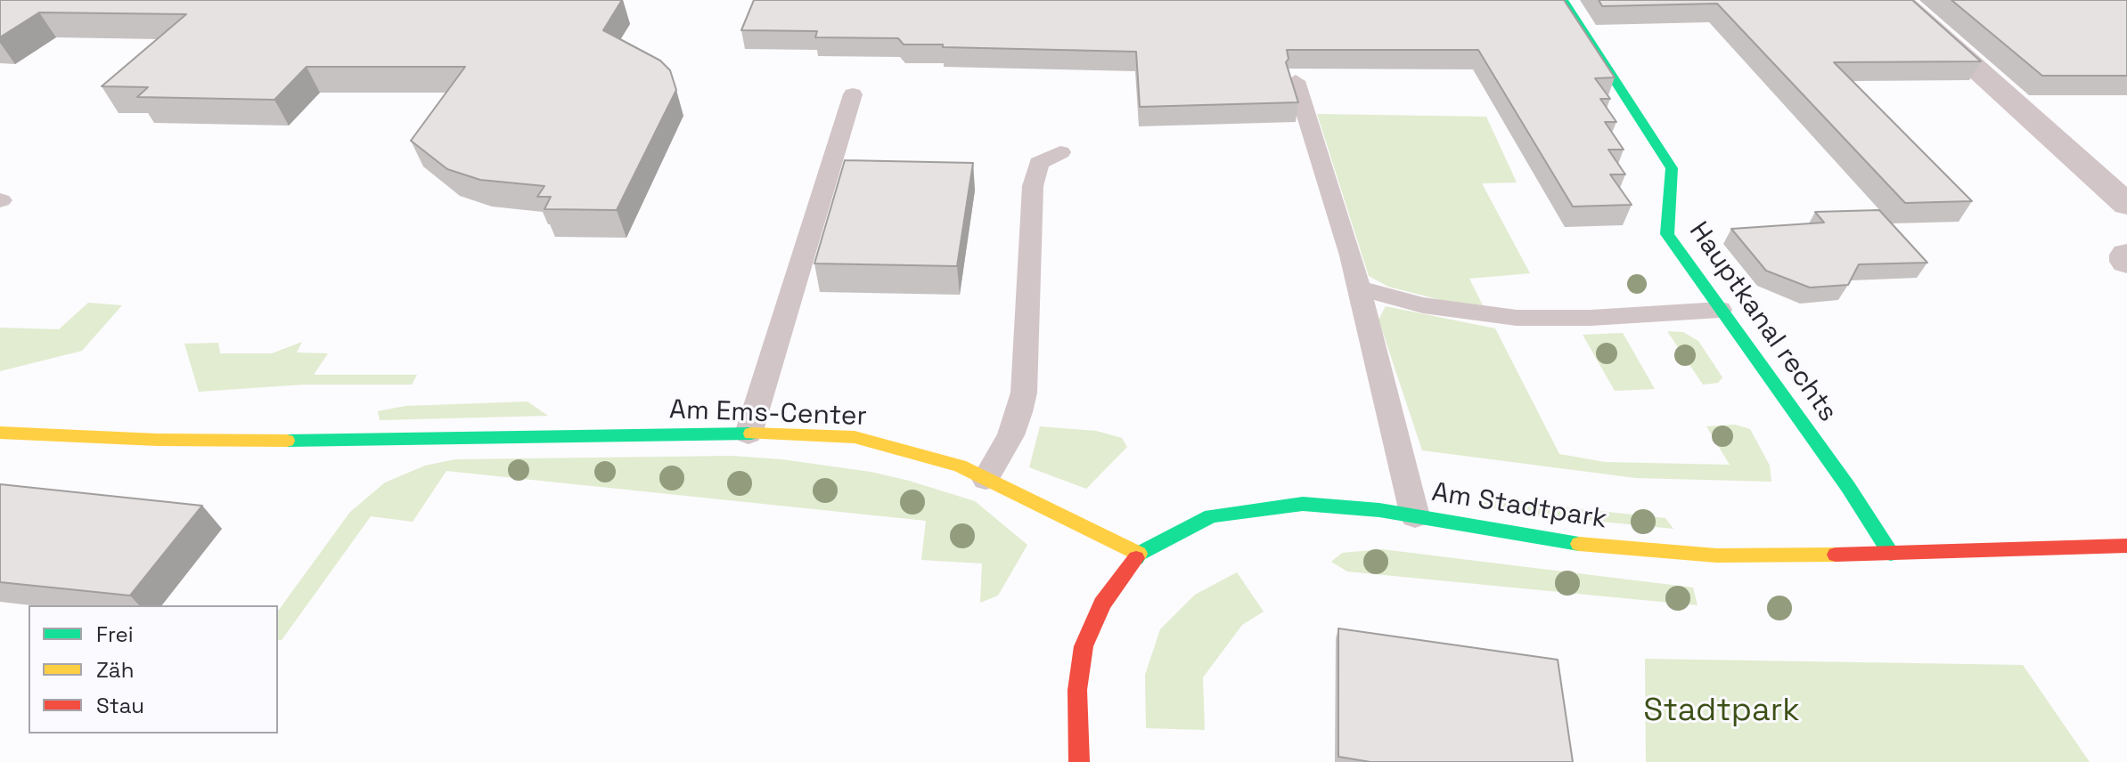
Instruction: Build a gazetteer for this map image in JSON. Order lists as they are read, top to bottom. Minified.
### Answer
{"streets":{"street":["Hauptkanal rechts","Am Ems-Center","Am Stadtpark"]},"crossings":[["Hauptkanal rechts","Am Stadtpark"],["Am Ems-Center","Am Stadtpark"]],"parks":["Stadtpark"],"legend":["Frei","Zäh","Stau"]}
